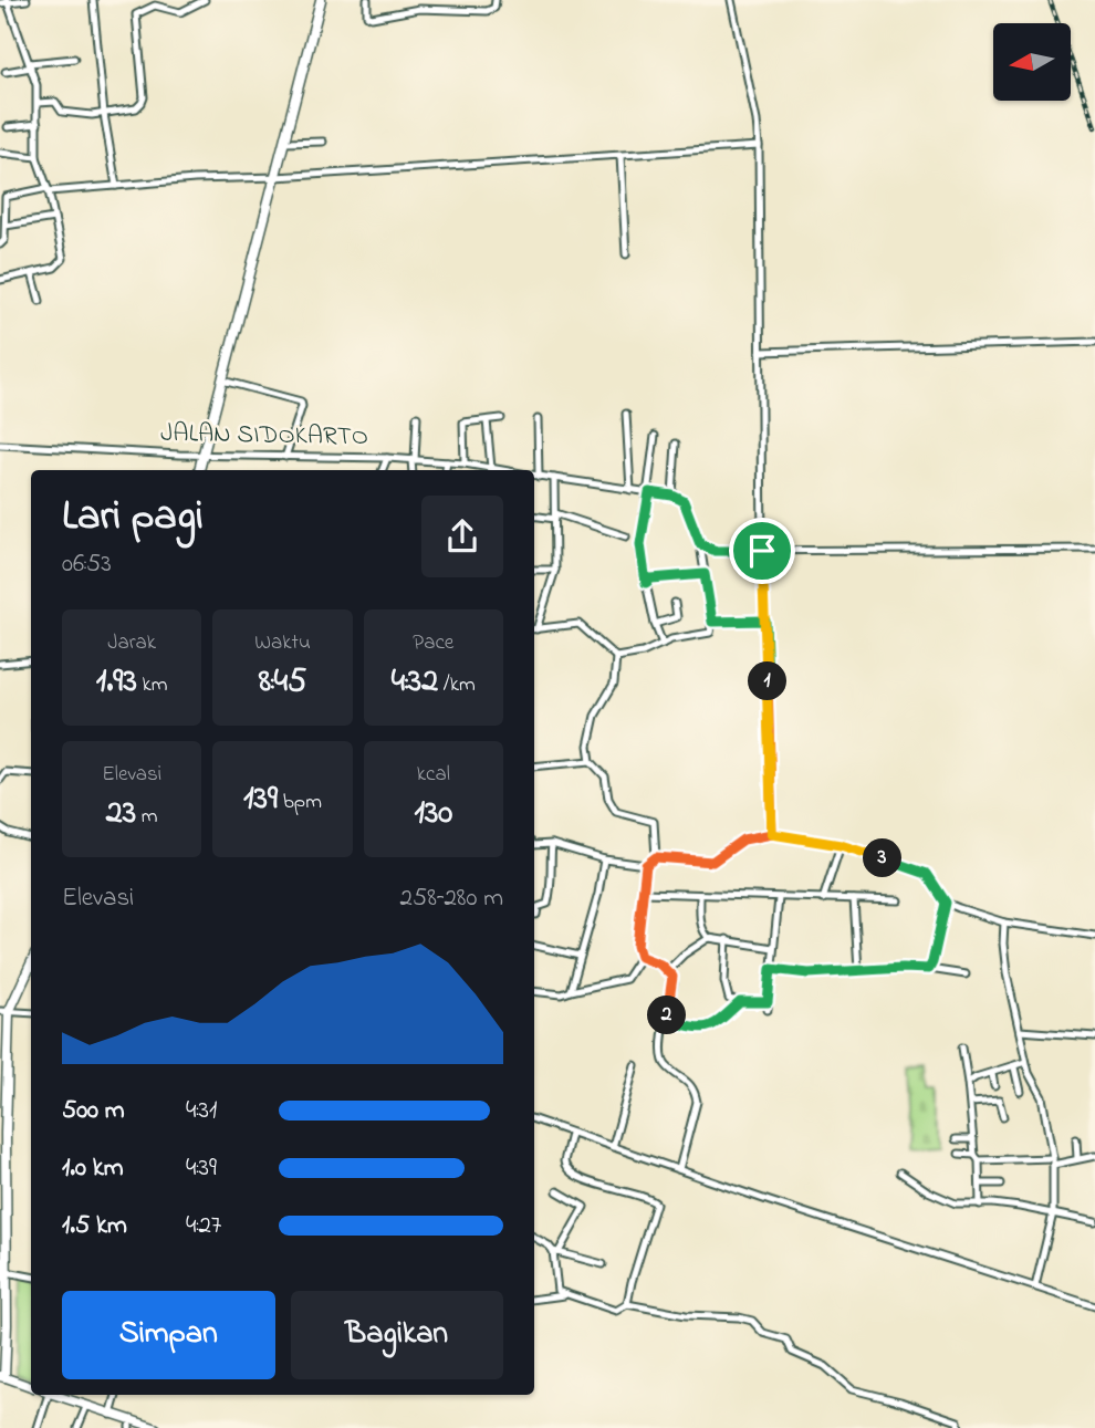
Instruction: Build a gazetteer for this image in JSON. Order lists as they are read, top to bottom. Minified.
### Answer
{"streets":{"street":["JALAN SIDOKARTO"]},"north":"left","page":{"heading":["Lari pagi","06:53"],"stats":[["Jarak","1.93 km"],["Waktu","8:45"],["Pace","4:32 /km"],["Elevasi","23 m"],["139 bpm"],["kcal","130"]],"pins":["1","3","2"],"chart":["Elevasi","258–280 m"],"list":[{"name":"500 m","note":"4:31"},{"name":"1.0 km","note":"4:39"},{"name":"1.5 km","note":"4:27"}],"buttons":["Simpan","Bagikan"]}}
